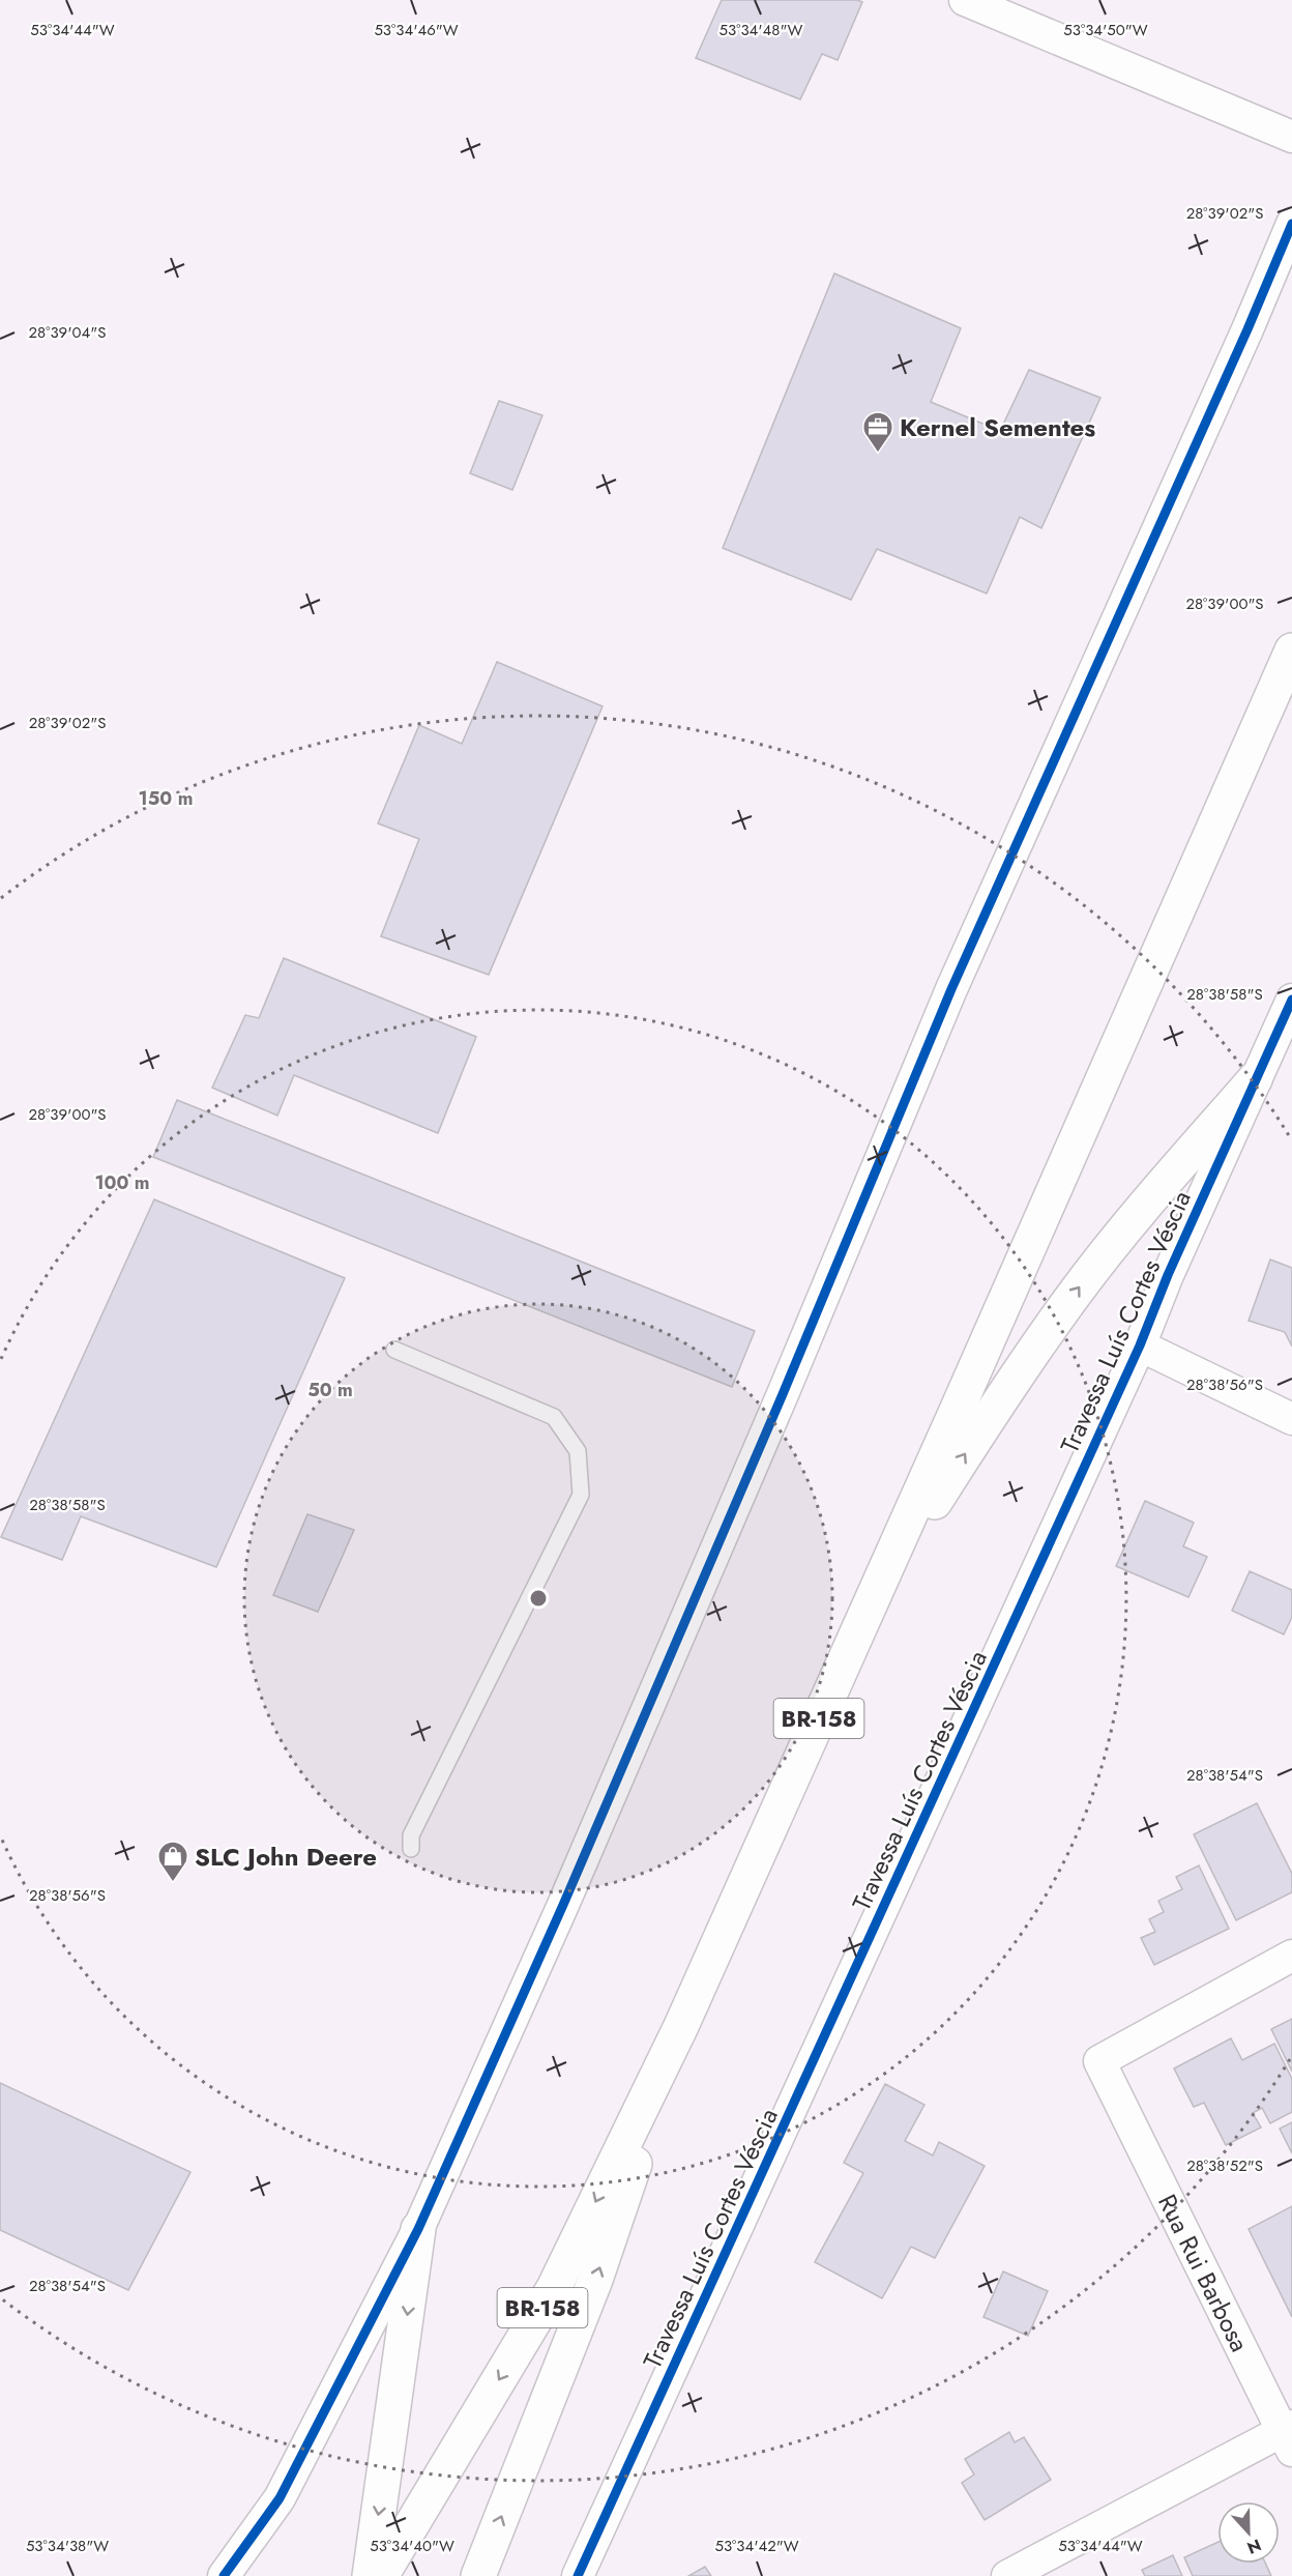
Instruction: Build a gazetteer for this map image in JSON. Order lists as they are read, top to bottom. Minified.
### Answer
{"streets":{"highway":["BR-158"],"street":["Travessa Luís Cortes Véscia","Rua Rui Barbosa"]},"places":{"office":["Kernel Sementes"],"shop":["SLC John Deere"]},"north":"bottom","coordinates":["53°34'44\"W","53°34'46\"W","53°34'48\"W","53°34'50\"W","28°39'02\"S","28°39'04\"S","28°39'00\"S","28°38'58\"S","28°38'56\"S","28°38'54\"S","28°38'52\"S","53°34'38\"W","53°34'40\"W","53°34'42\"W"],"rings":["150 m","100 m","50 m"]}
